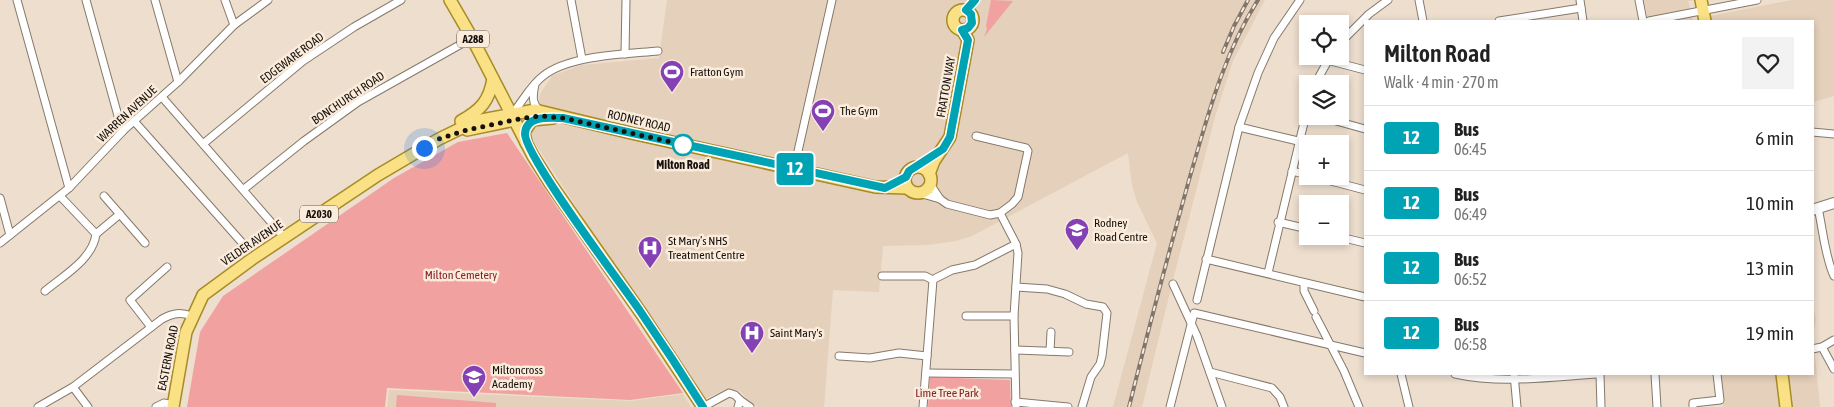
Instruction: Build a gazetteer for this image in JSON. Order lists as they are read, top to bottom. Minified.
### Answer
{"streets":{"main road":["A288","FRATTON WAY","RODNEY ROAD","A2030","VELDER AVENUE","EASTERN ROAD"],"street":["EDGEWARE ROAD","BONCHURCH ROAD","WARREN AVENUE"]},"crossings":[["A288","BONCHURCH ROAD"],["A288","RODNEY ROAD"],["A288","VELDER AVENUE"],["FRATTON WAY","RODNEY ROAD"],["FRATTON WAY","A2030"],["RODNEY ROAD","A2030"],["RODNEY ROAD","VELDER AVENUE"],["VELDER AVENUE","EASTERN ROAD"]],"parks":["Milton Cemetery","Lime Tree Park"],"places":{"sports":["Fratton Gym","The Gym"],"other":["Milton Road"],"school or university":["Rodney Road Centre","Miltoncross Academy"],"hospital":["St Mary’s NHS Treatment Centre","Saint Mary's"]},"lines":["bus line 12"],"page":{"on_map":"12","map_buttons":["+","−"],"heading":["Milton Road","Walk · 4 min · 270 m"],"list":[{"mark":"12","name":"Bus","note":"06:45","value":"6 min"},{"mark":"12","name":"Bus","note":"06:49","value":"10 min"},{"mark":"12","name":"Bus","note":"06:52","value":"13 min"},{"mark":"12","name":"Bus","note":"06:58","value":"19 min"}]}}
